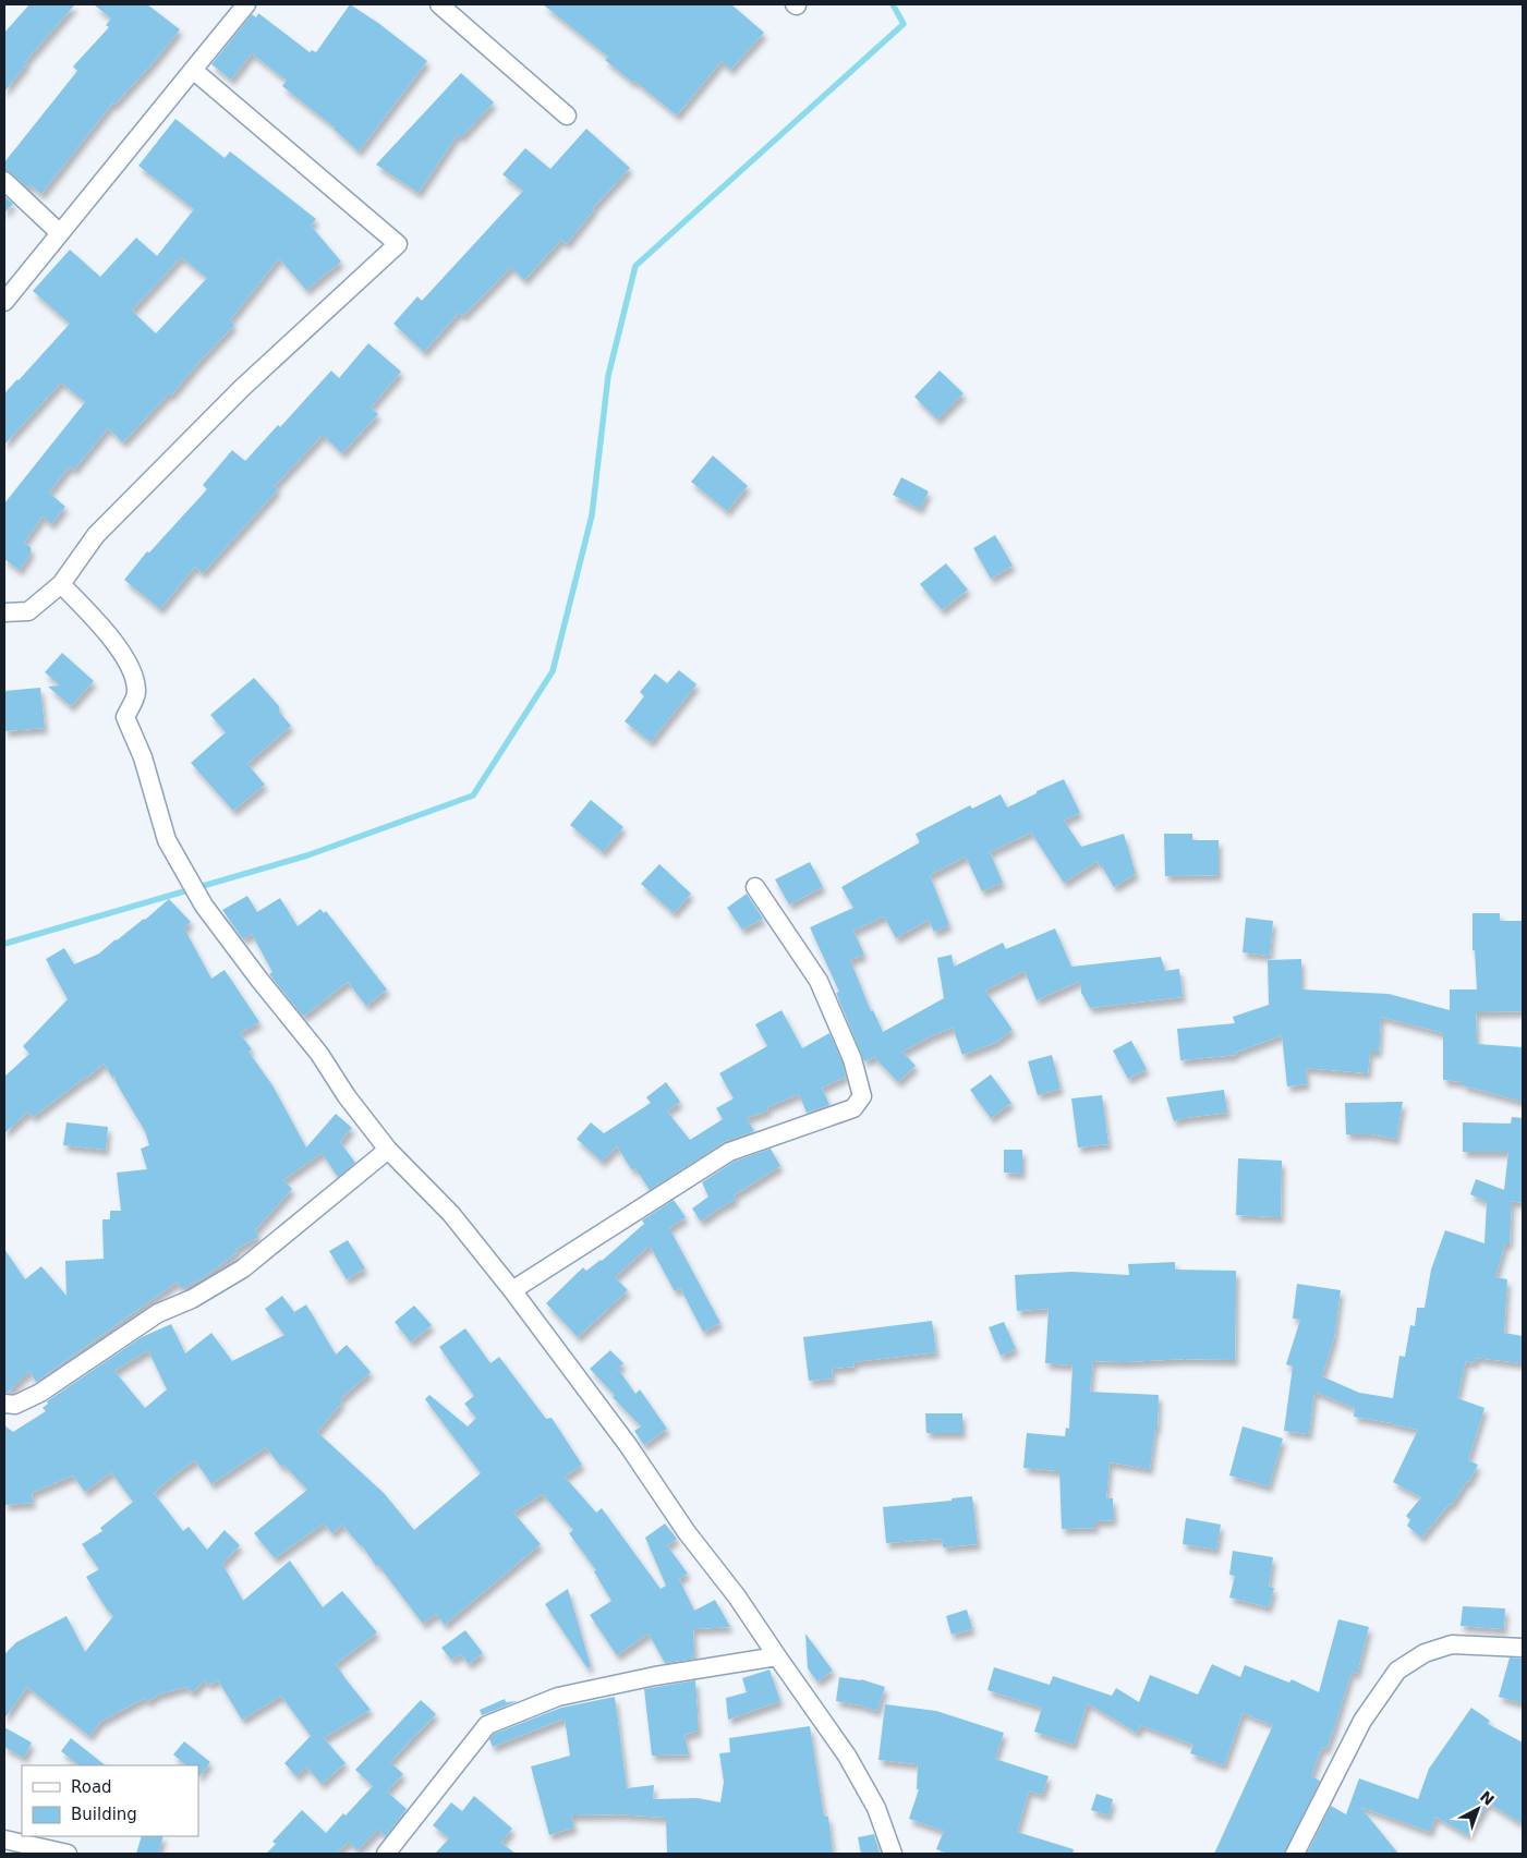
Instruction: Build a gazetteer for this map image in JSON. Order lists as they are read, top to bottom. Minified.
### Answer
{"legend":["Road","Building"],"north":"top right"}
